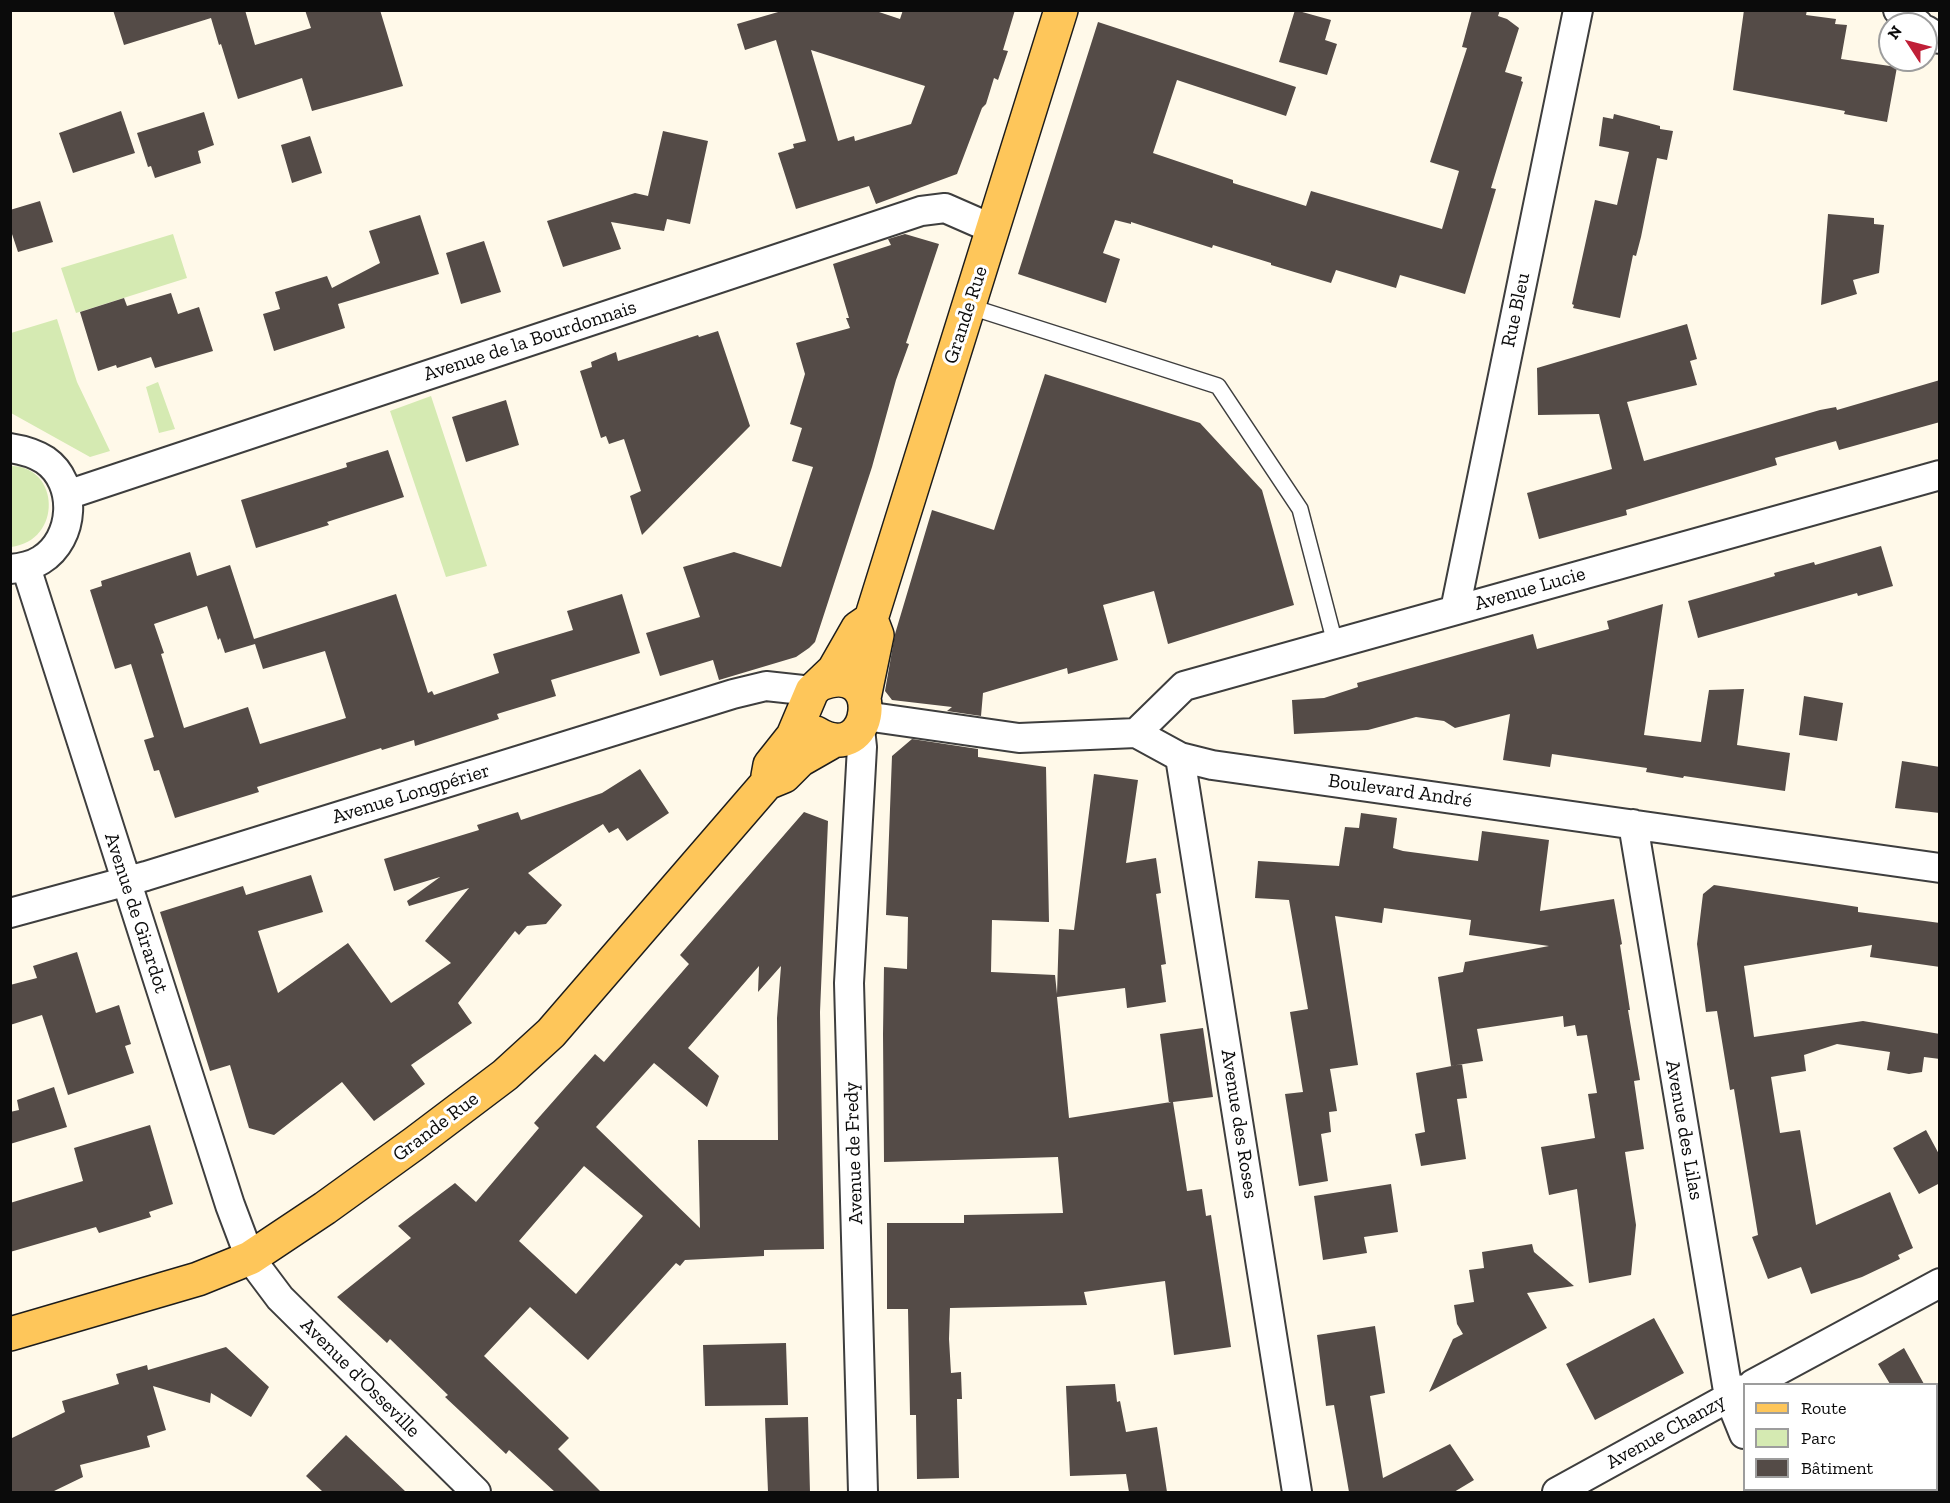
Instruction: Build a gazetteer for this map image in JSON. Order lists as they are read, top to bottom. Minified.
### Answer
{"streets":{"main road":["Grande Rue"],"street":["Rue Bleu","Avenue de la Bourdonnais","Avenue Lucie","Boulevard André","Avenue Longpérier","Avenue de Girardot","Avenue des Roses","Avenue des Lilas","Avenue de Fredy","Avenue d'Osseville","Avenue Chanzy"]},"crossings":[["Rue Bleu","Avenue Lucie"],["Grande Rue","Avenue de la Bourdonnais"],["Grande Rue","Boulevard André"],["Grande Rue","Avenue Longpérier"],["Grande Rue","Avenue de Girardot"],["Grande Rue","Avenue de Fredy"],["Grande Rue","Avenue d'Osseville"],["Avenue Lucie","Boulevard André"],["Boulevard André","Avenue Longpérier"],["Boulevard André","Avenue des Roses"],["Boulevard André","Avenue des Lilas"],["Boulevard André","Avenue de Fredy"],["Avenue Longpérier","Avenue de Girardot"],["Avenue Longpérier","Avenue de Fredy"],["Avenue de Girardot","Avenue d'Osseville"],["Avenue des Lilas","Avenue Chanzy"]],"legend":["Route","Parc","Bâtiment"],"north":"top left"}
